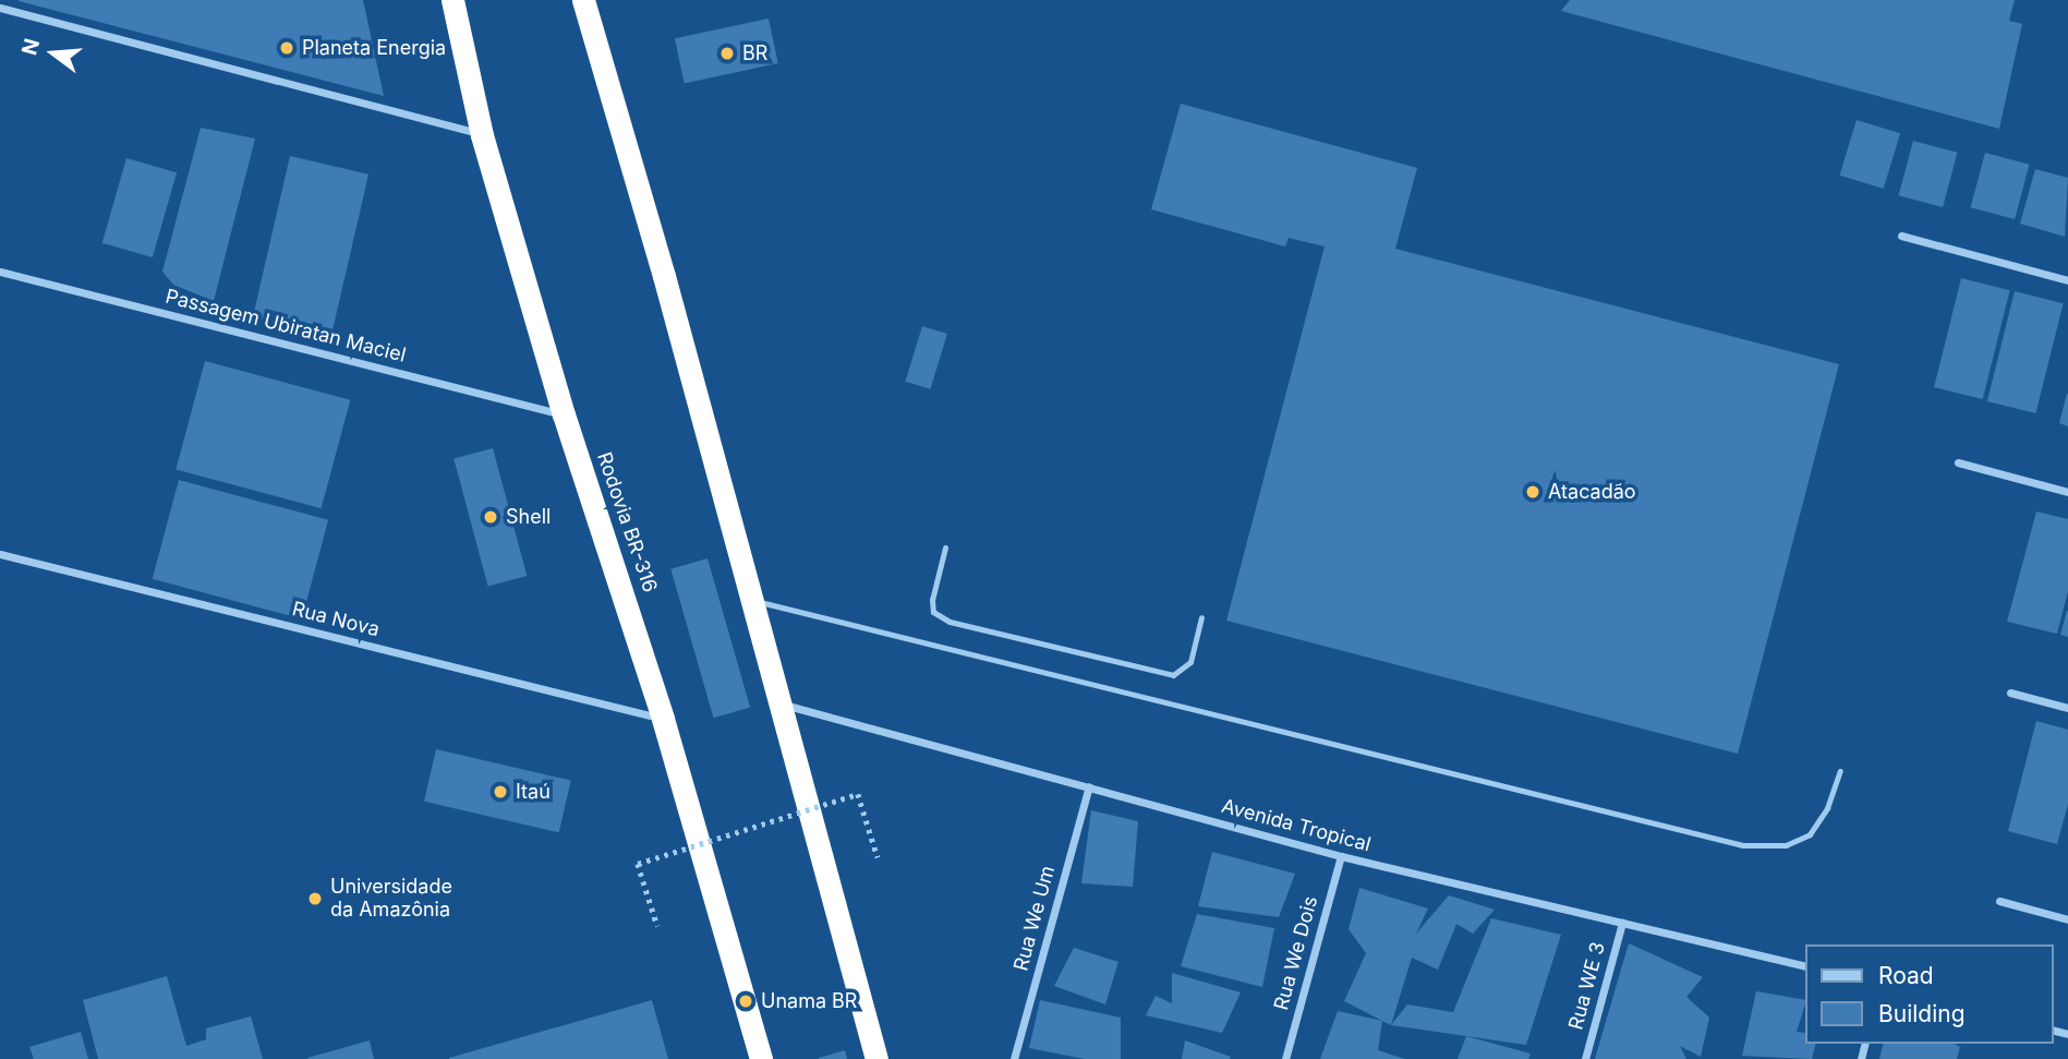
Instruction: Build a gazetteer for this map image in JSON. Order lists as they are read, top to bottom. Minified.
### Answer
{"streets":{"highway":["Rodovia BR-316"],"street":["Passagem Ubiratan Maciel","Rua Nova","Avenida Tropical","Rua We Um","Rua We Dois","Rua WE 3"]},"crossings":[["Passagem Ubiratan Maciel","Rodovia BR-316"],["Rodovia BR-316","Rua Nova"],["Avenida Tropical","Rua We Um"],["Avenida Tropical","Rua We Dois"],["Avenida Tropical","Rua WE 3"]],"places":["Planeta Energia","BR","Atacadão","Shell","Itaú","Universidade da Amazônia","Unama BR"],"legend":["Road","Building"],"north":"left"}
